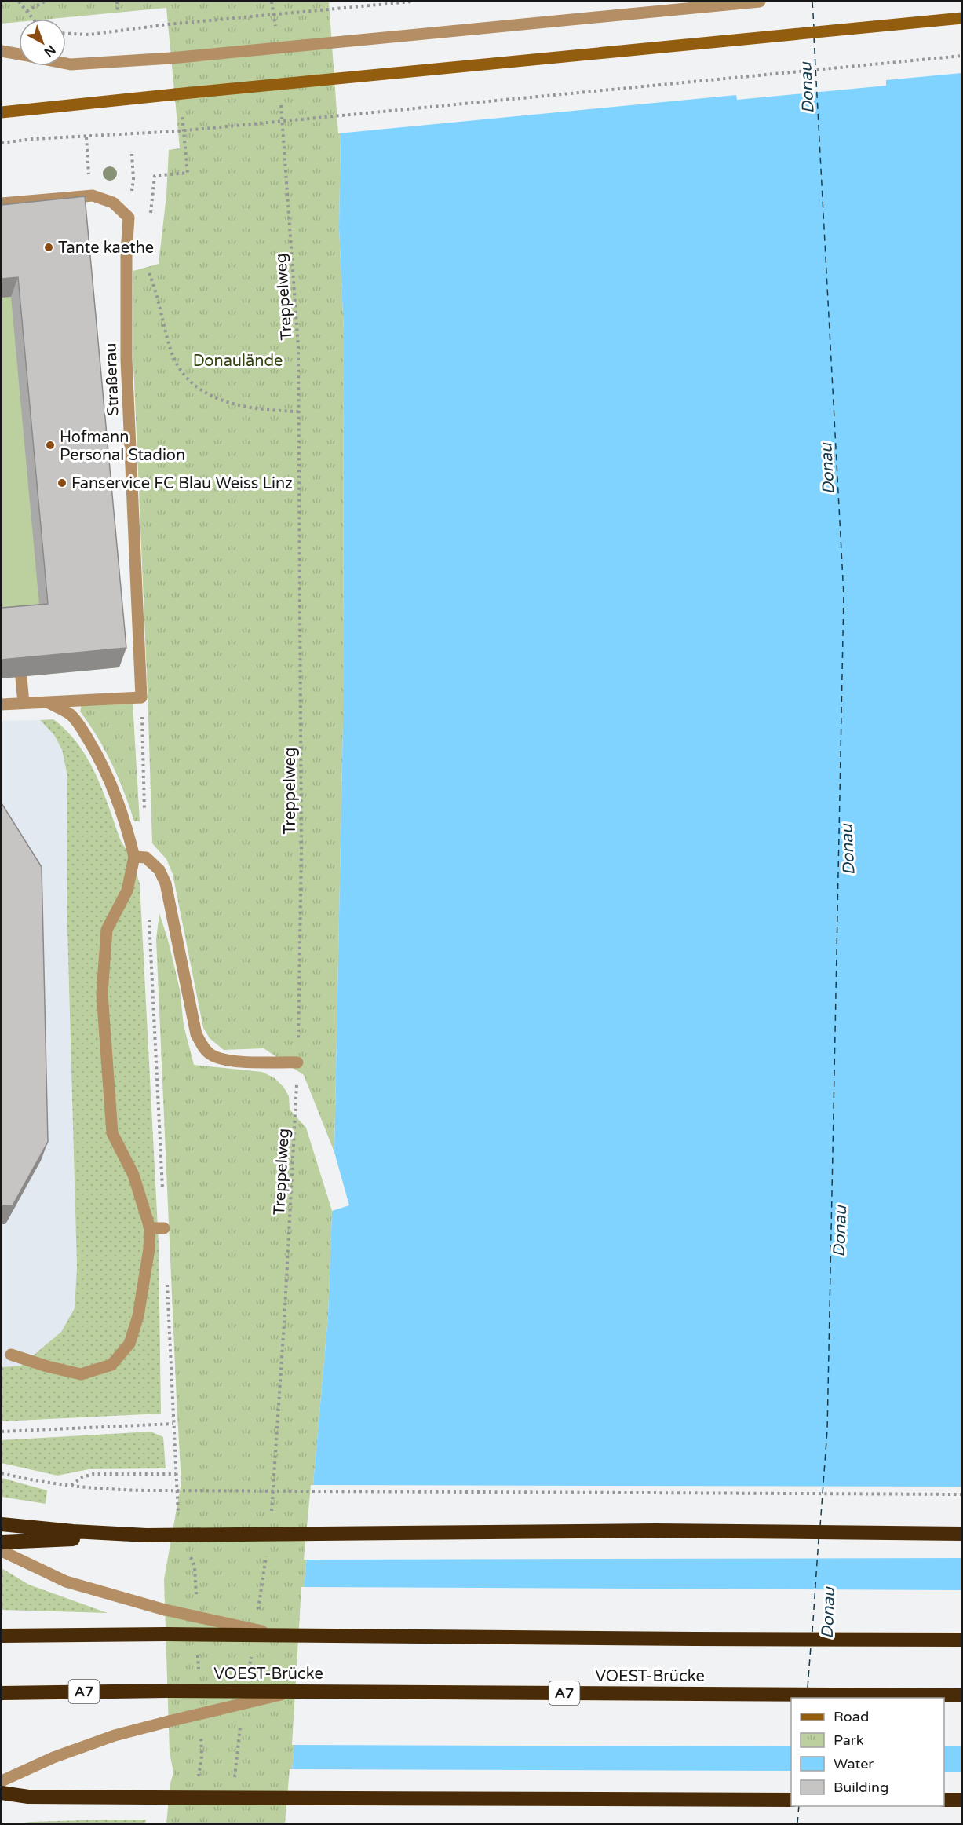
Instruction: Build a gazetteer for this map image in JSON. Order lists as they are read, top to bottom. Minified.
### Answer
{"streets":{"highway":["VOEST-Brücke","A7"],"street":["Straßerau"],"path":["Treppelweg"]},"water":["Donau"],"parks":["Donaulände"],"places":["Tante kaethe","Hofmann Personal Stadion","Fanservice FC Blau Weiss Linz"],"legend":["Road","Park","Water","Building"],"north":"bottom right"}
